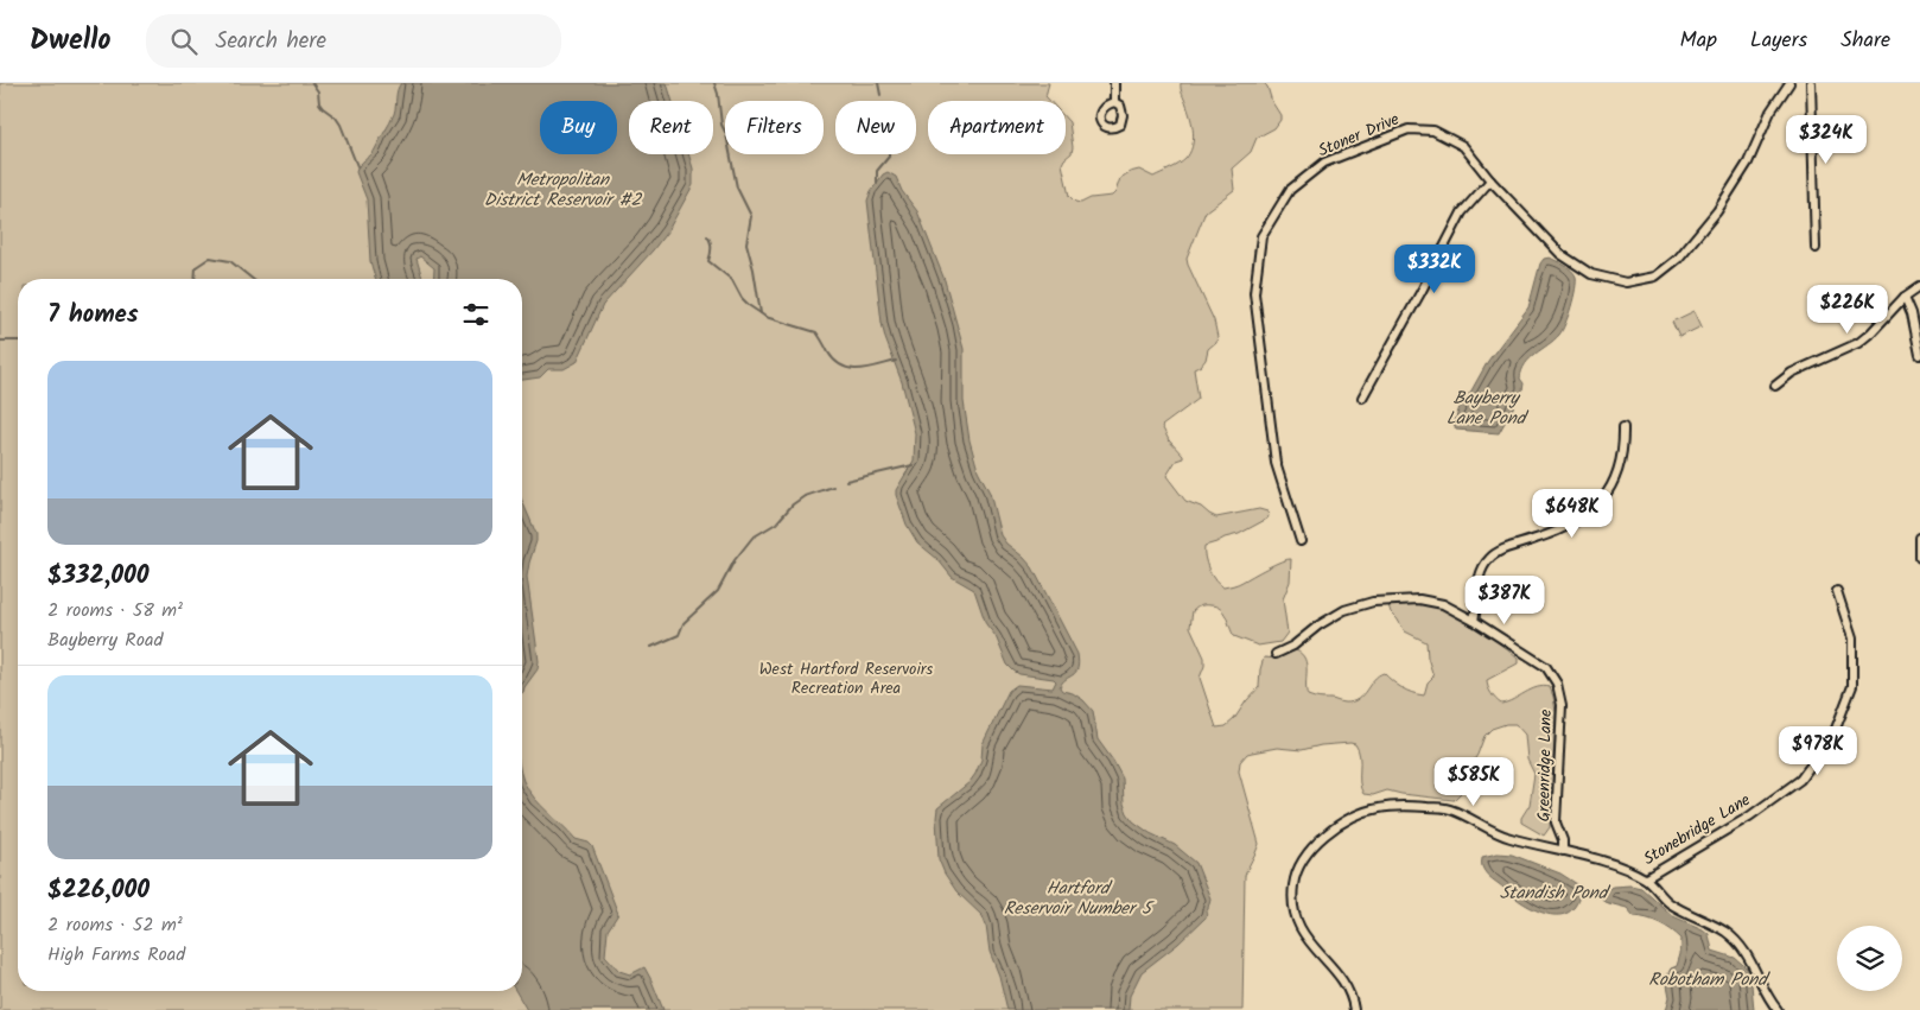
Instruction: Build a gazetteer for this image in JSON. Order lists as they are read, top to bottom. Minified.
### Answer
{"streets":{"street":["Stoner Drive","Greenridge Lane","Stonebridge Lane"]},"water":["Metropolitan District Reservoir #2","Bayberry Lane Pond","Hartford Reservoir Number 5","Standish Pond","Robotham Pond"],"parks":["West Hartford Reservoirs Recreation Area"],"page":{"header":"Dwello","search":"Search here","nav":["Map","Layers","Share"],"chip":["Buy","Rent","Filters","New","Apartment"],"price":["$324K","$332K","$226K","$648K","$387K","$978K","$585K"],"heading":"7 homes","list":[{"name":"$332,000","note":"2 rooms · 58 m² · Bayberry Road"},{"name":"$226,000","note":"2 rooms · 52 m² · High Farms Road"}]}}
